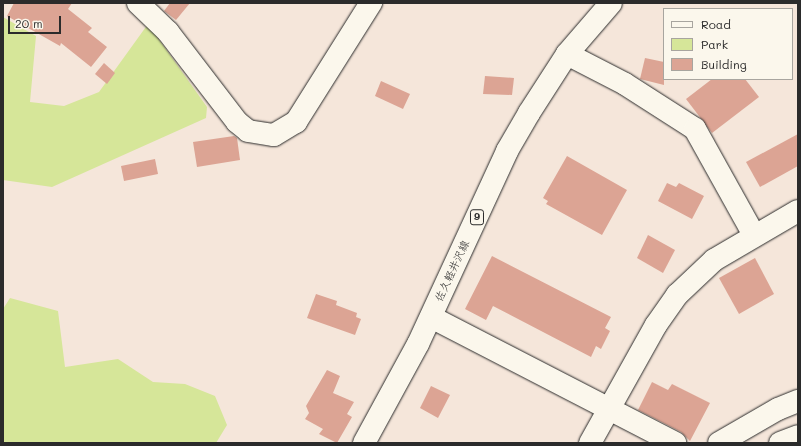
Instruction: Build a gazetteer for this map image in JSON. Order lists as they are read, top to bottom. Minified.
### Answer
{"streets":{"main road":["9","佐久軽井沢線"]},"legend":["Road","Park","Building"],"scale_bar":"20 m"}
